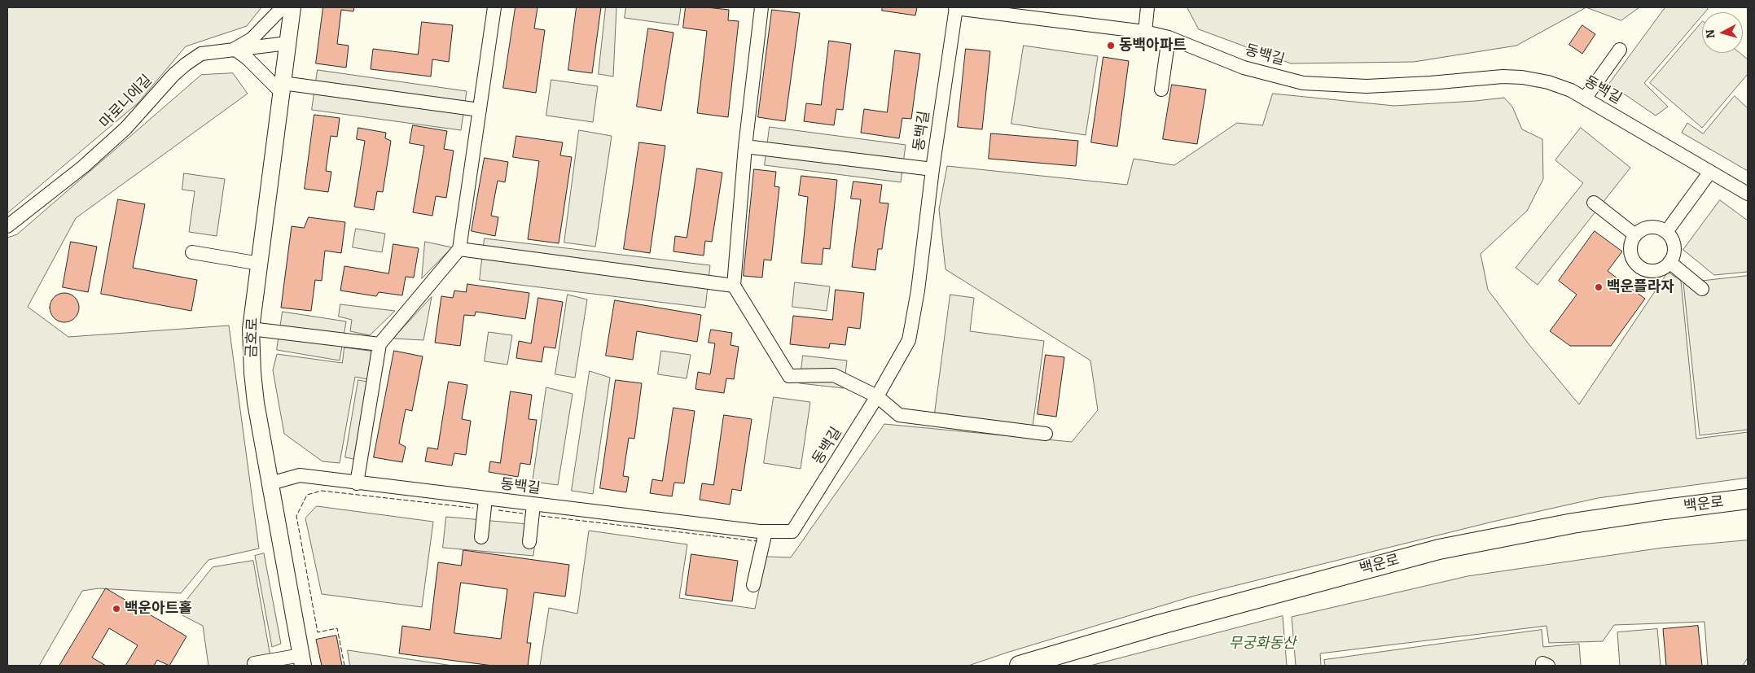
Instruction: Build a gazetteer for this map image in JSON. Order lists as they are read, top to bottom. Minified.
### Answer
{"streets":{"main road":["백운로"],"street":["동백길","마로니에길","금호로"]},"crossings":[["동백길","금호로"],["마로니에길","금호로"]],"parks":["무궁화동산"],"places":["동백아파트","백운플라자","백운아트홀"],"north":"left"}
